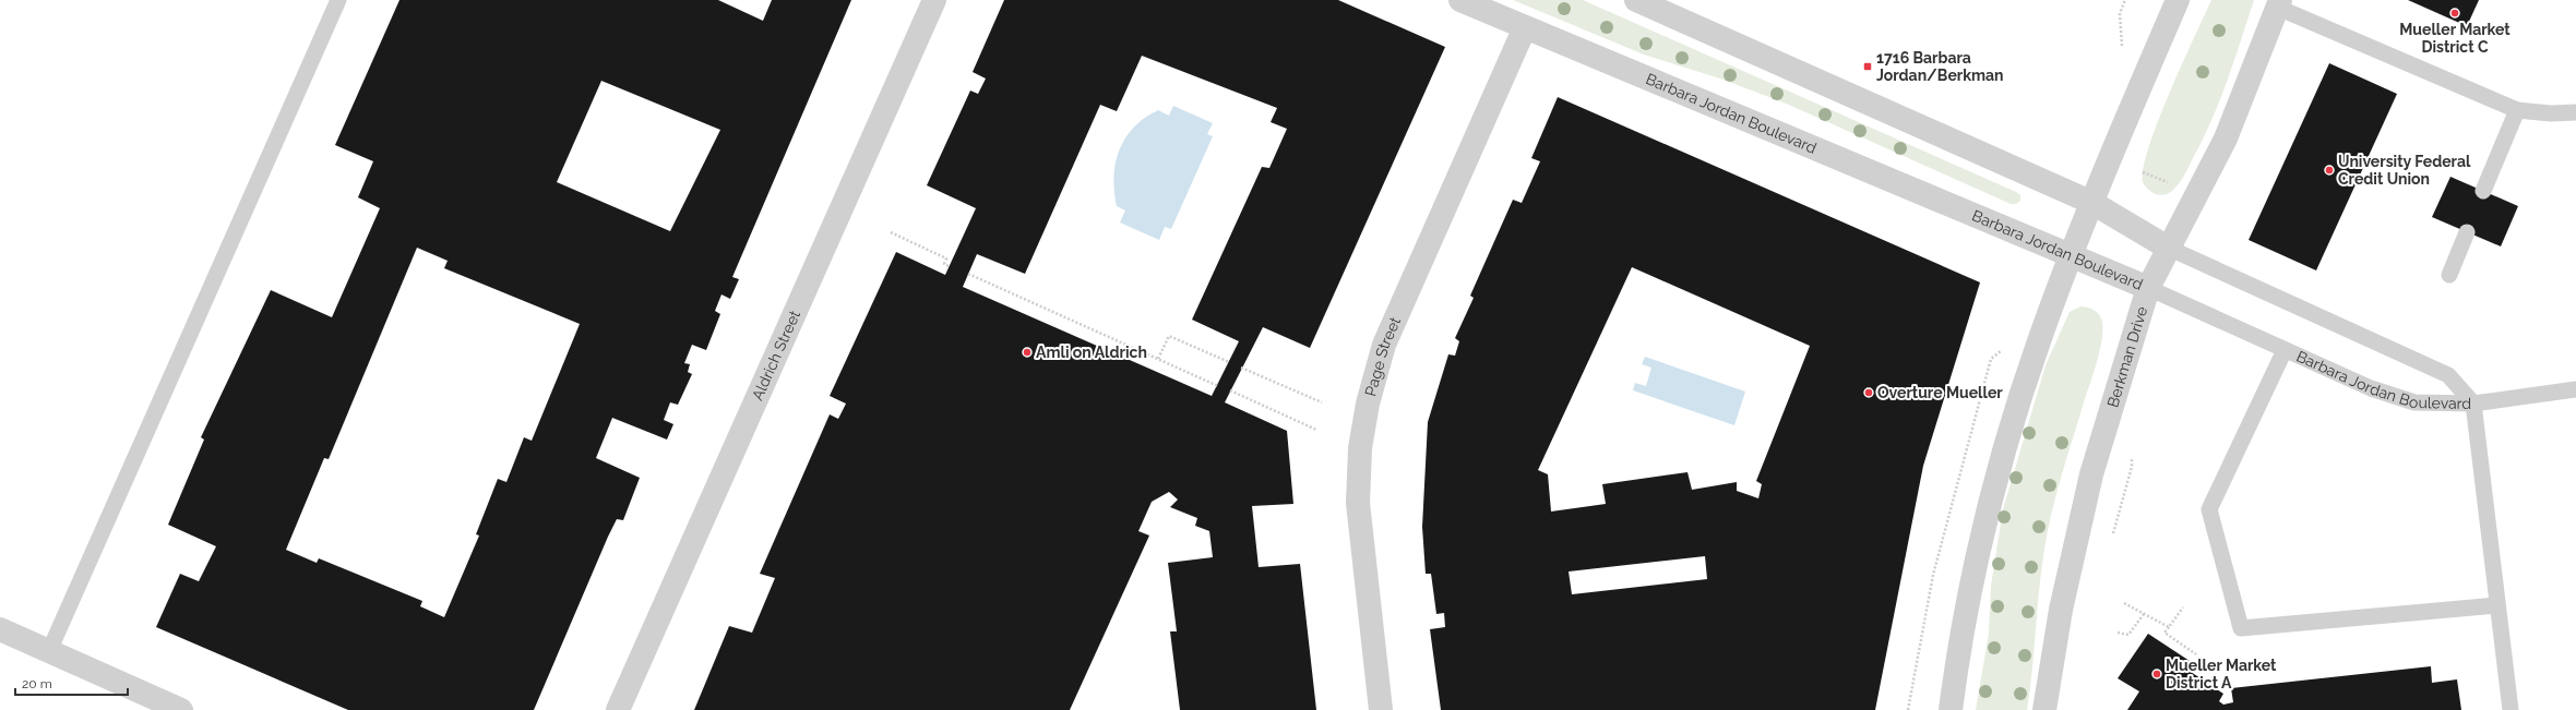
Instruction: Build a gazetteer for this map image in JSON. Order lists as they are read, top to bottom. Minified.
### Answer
{"streets":{"street":["Barbara Jordan Boulevard","Aldrich Street","Page Street","Berkman Drive"]},"crossings":[["Barbara Jordan Boulevard","Page Street"],["Barbara Jordan Boulevard","Berkman Drive"]],"places":{"other":["Mueller Market District C","University Federal Credit Union","Amli on Aldrich","Overture Mueller","Mueller Market District A"],"transit":["1716 Barbara Jordan/Berkman"]},"scale_bar":"20 m"}
